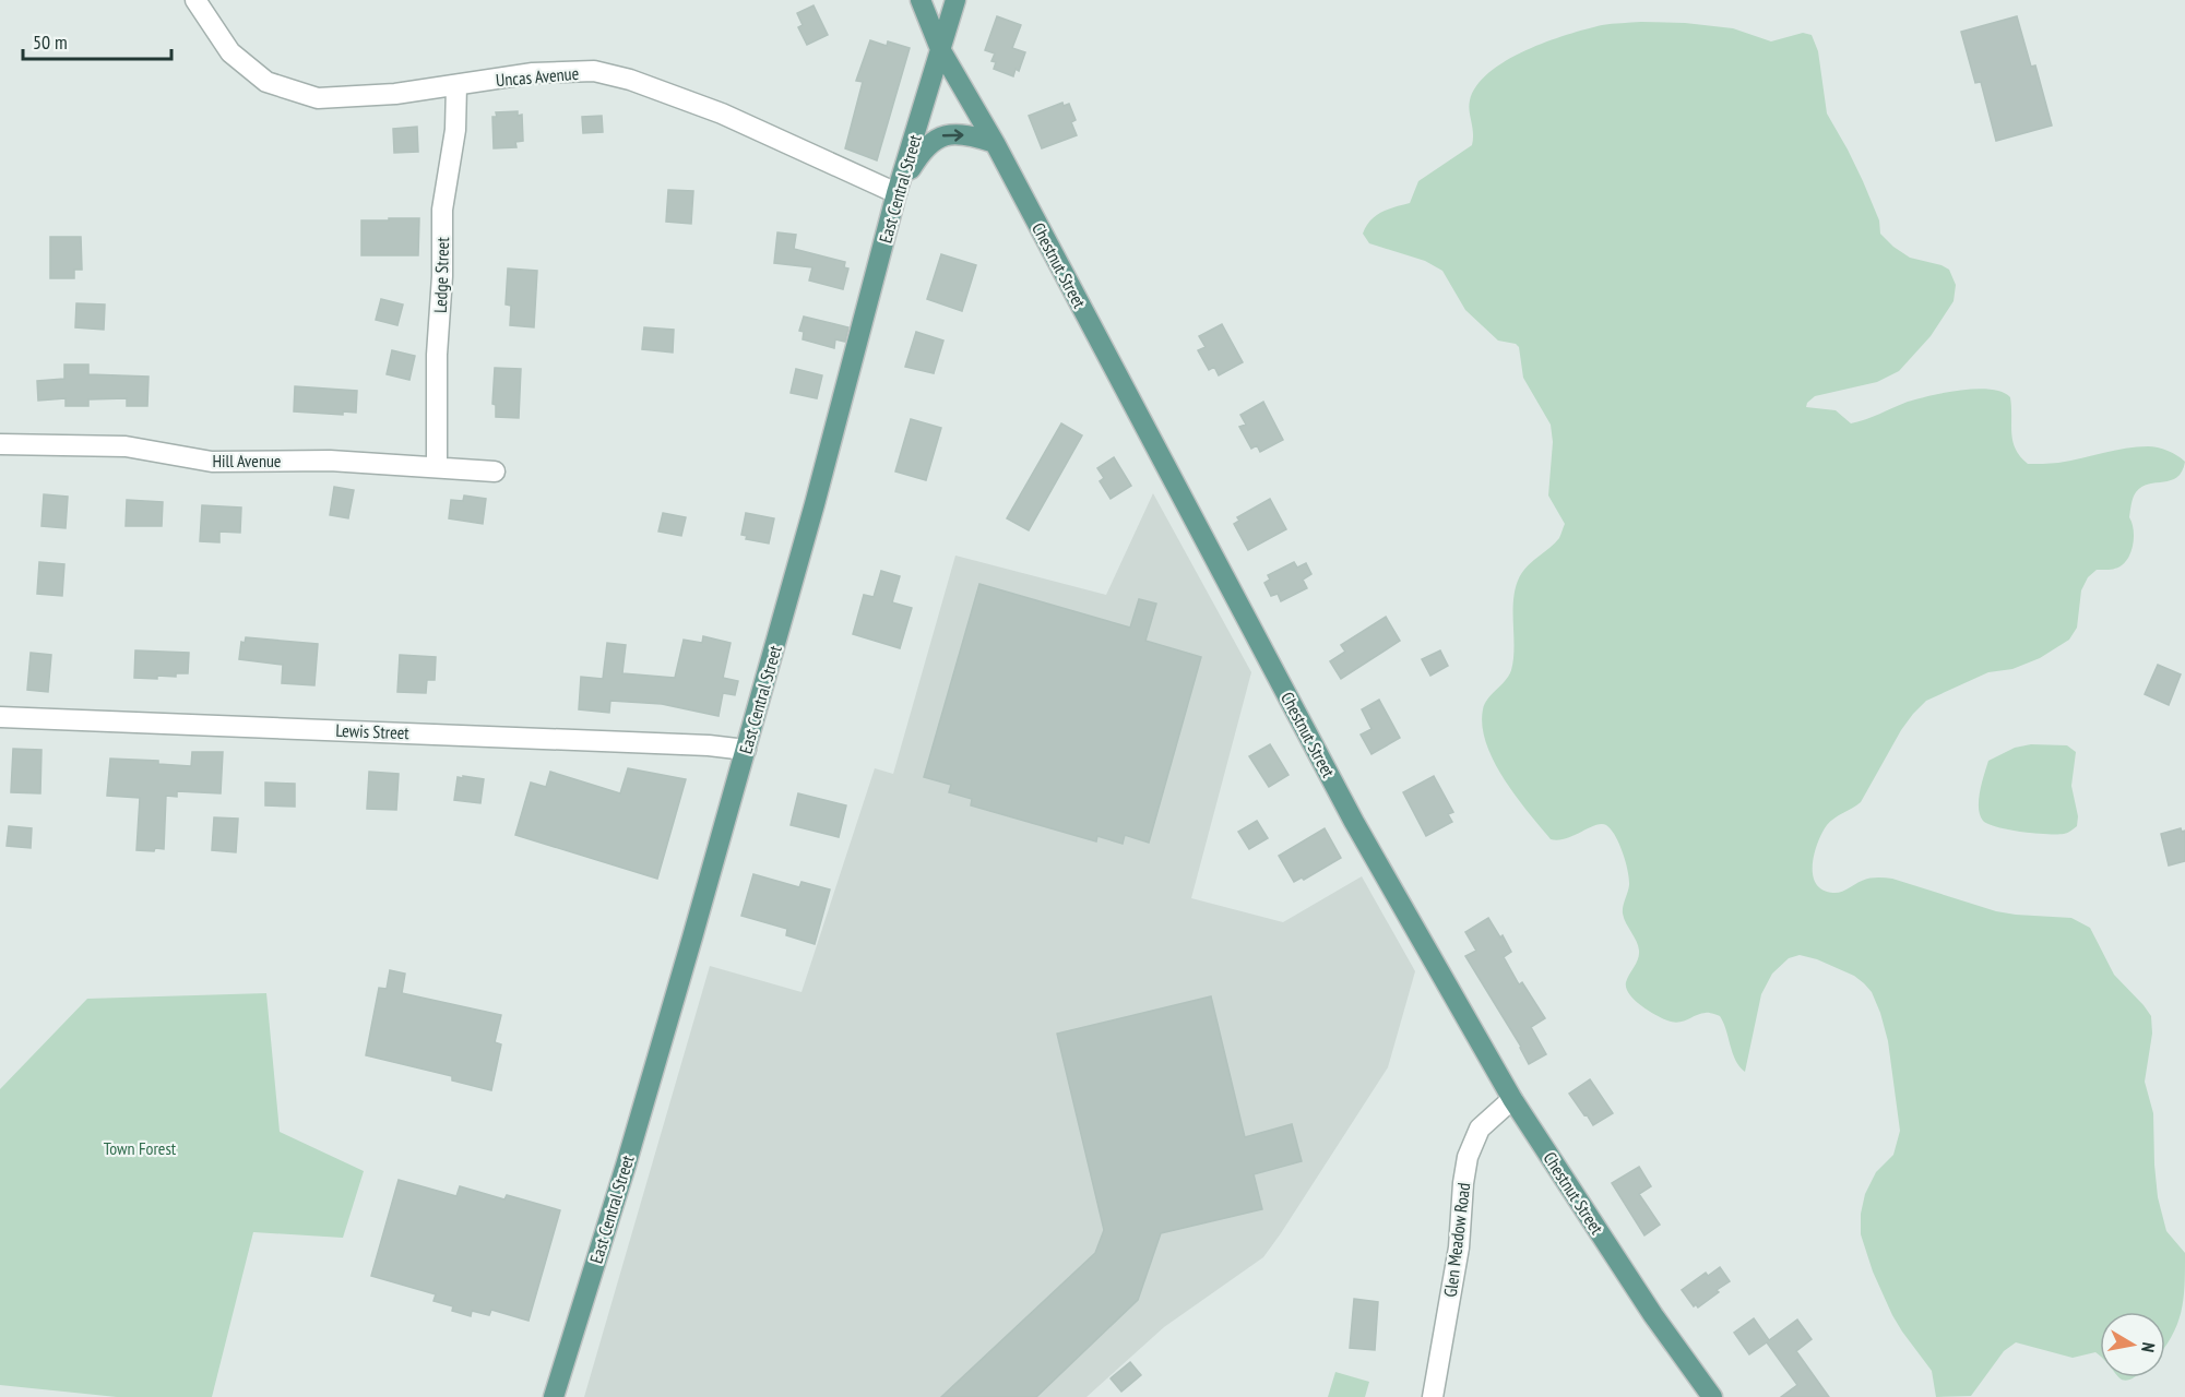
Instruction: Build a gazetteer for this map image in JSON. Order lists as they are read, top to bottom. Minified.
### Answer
{"streets":{"main road":["East Central Street","Chestnut Street"],"street":["Uncas Avenue","Ledge Street","Hill Avenue","Lewis Street","Glen Meadow Road"]},"crossings":[["Uncas Avenue","East Central Street"],["Uncas Avenue","Ledge Street"],["East Central Street","Chestnut Street"],["East Central Street","Lewis Street"],["Chestnut Street","Glen Meadow Road"],["Ledge Street","Hill Avenue"]],"parks":["Town Forest"],"scale_bar":"50 m","north":"right"}
